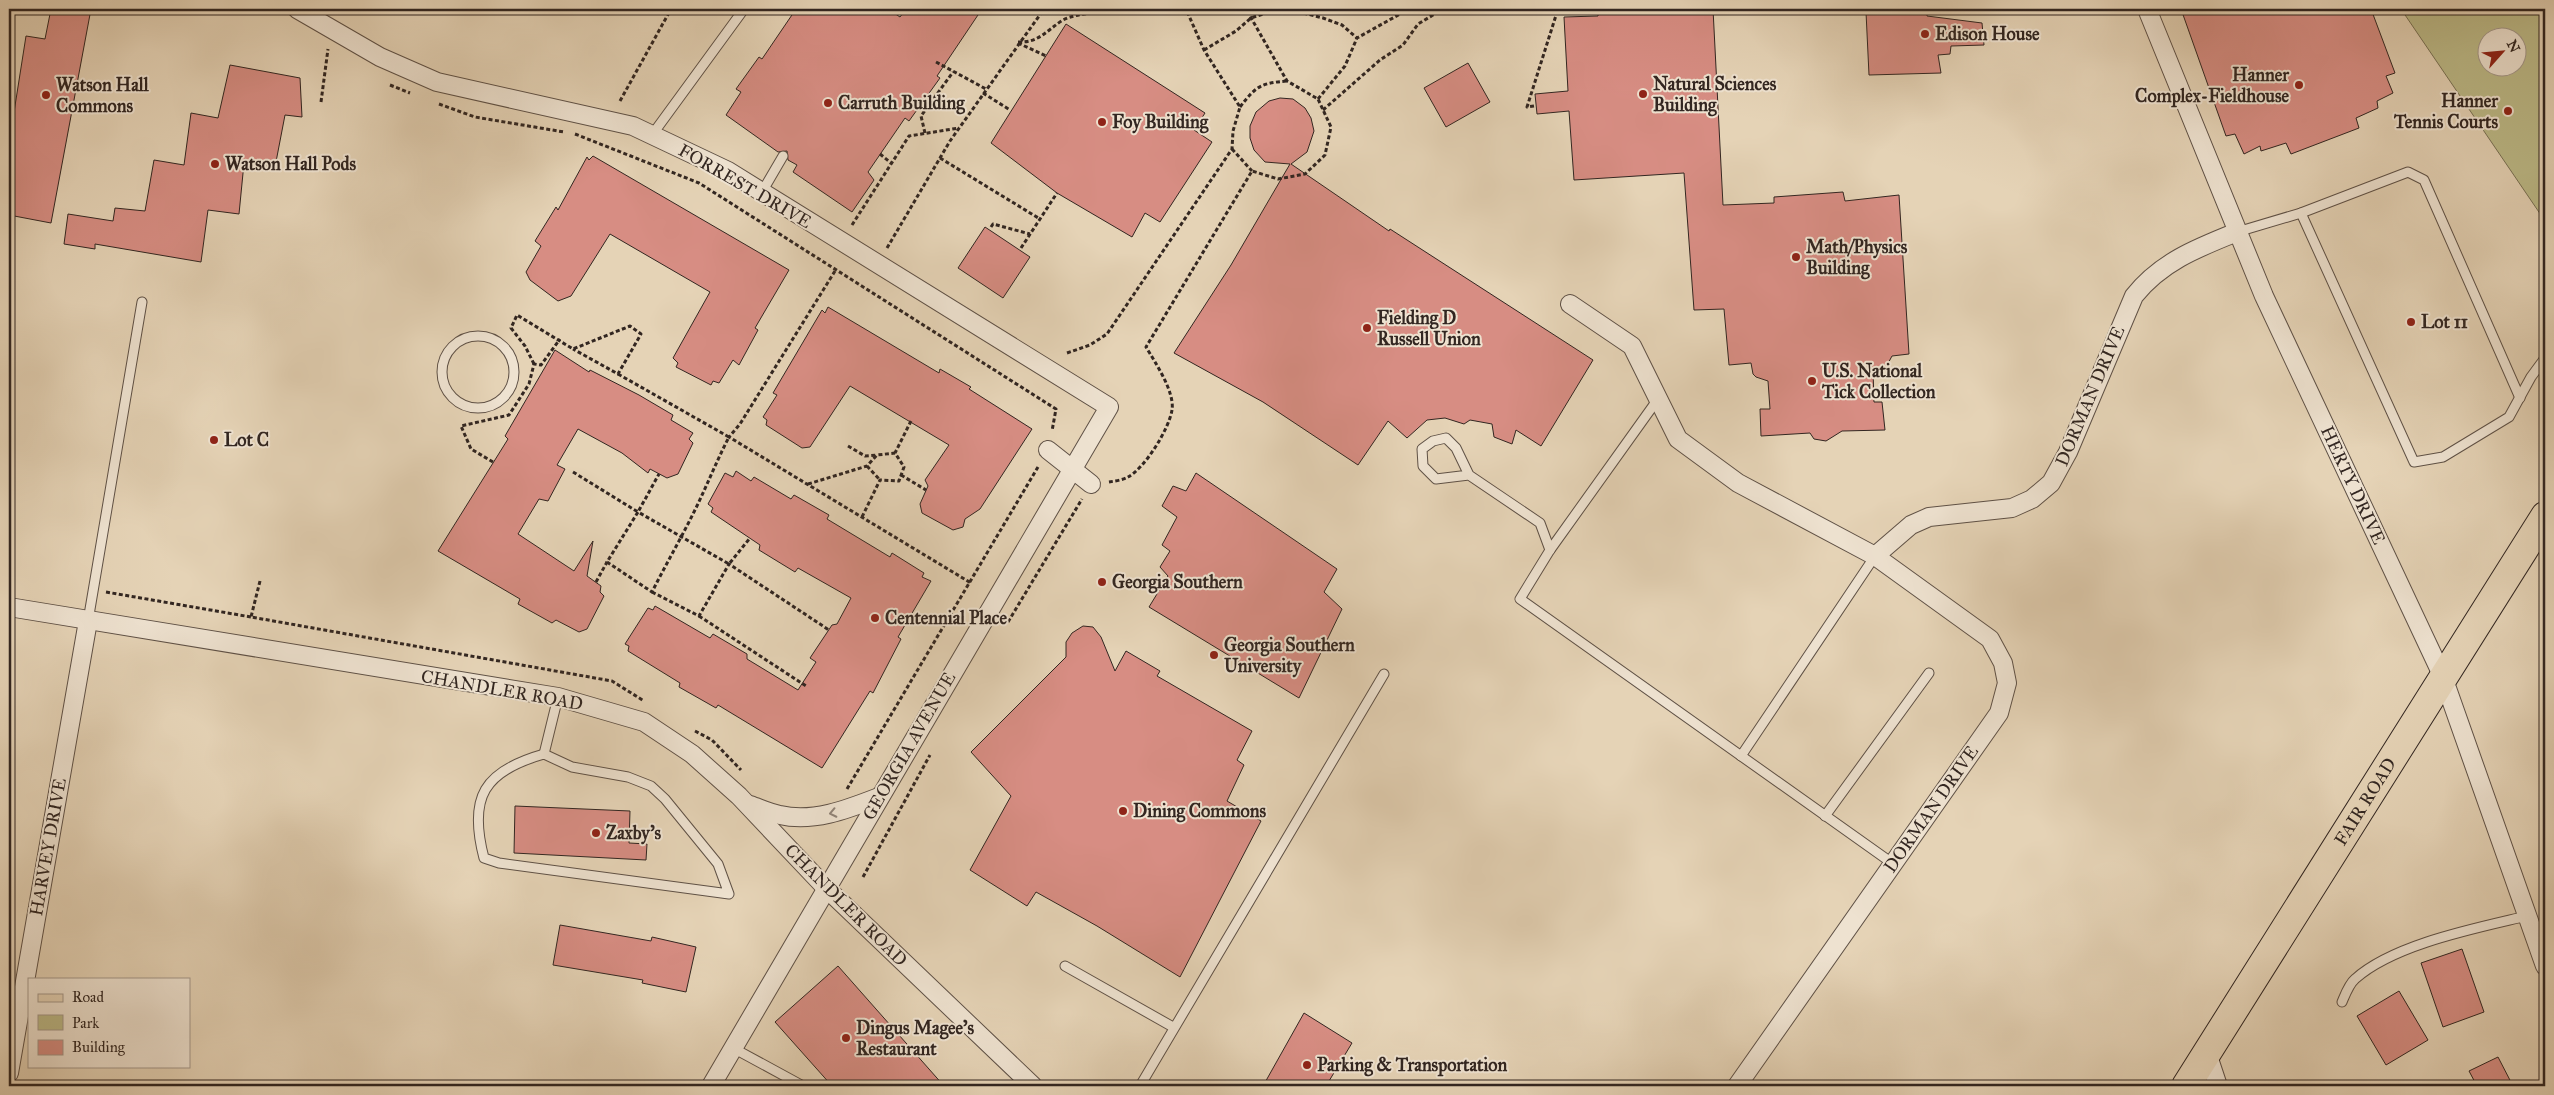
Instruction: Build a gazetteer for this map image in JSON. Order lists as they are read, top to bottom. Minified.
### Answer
{"streets":{"main road":["FAIR ROAD"],"street":["FORREST DRIVE","DORMAN DRIVE","HERTY DRIVE","CHANDLER ROAD","GEORGIA AVENUE","HARVEY DRIVE"]},"crossings":[["FORREST DRIVE","GEORGIA AVENUE"],["DORMAN DRIVE","HERTY DRIVE"],["HERTY DRIVE","FAIR ROAD"],["CHANDLER ROAD","GEORGIA AVENUE"],["CHANDLER ROAD","HARVEY DRIVE"]],"places":["Edison House","Hanner Complex-Fieldhouse","Natural Sciences Building","Watson Hall Commons","Carruth Building","Hanner Tennis Courts","Foy Building","Watson Hall Pods","Math/Physics Building","Lot 11","Fielding D Russell Union","U.S. National Tick Collection","Lot C","Georgia Southern","Centennial Place","Georgia Southern University","Dining Commons","Zaxby's","Dingus Magee's Restaurant","Parking & Transportation"],"legend":["Road","Park","Building"],"north":"top right"}
